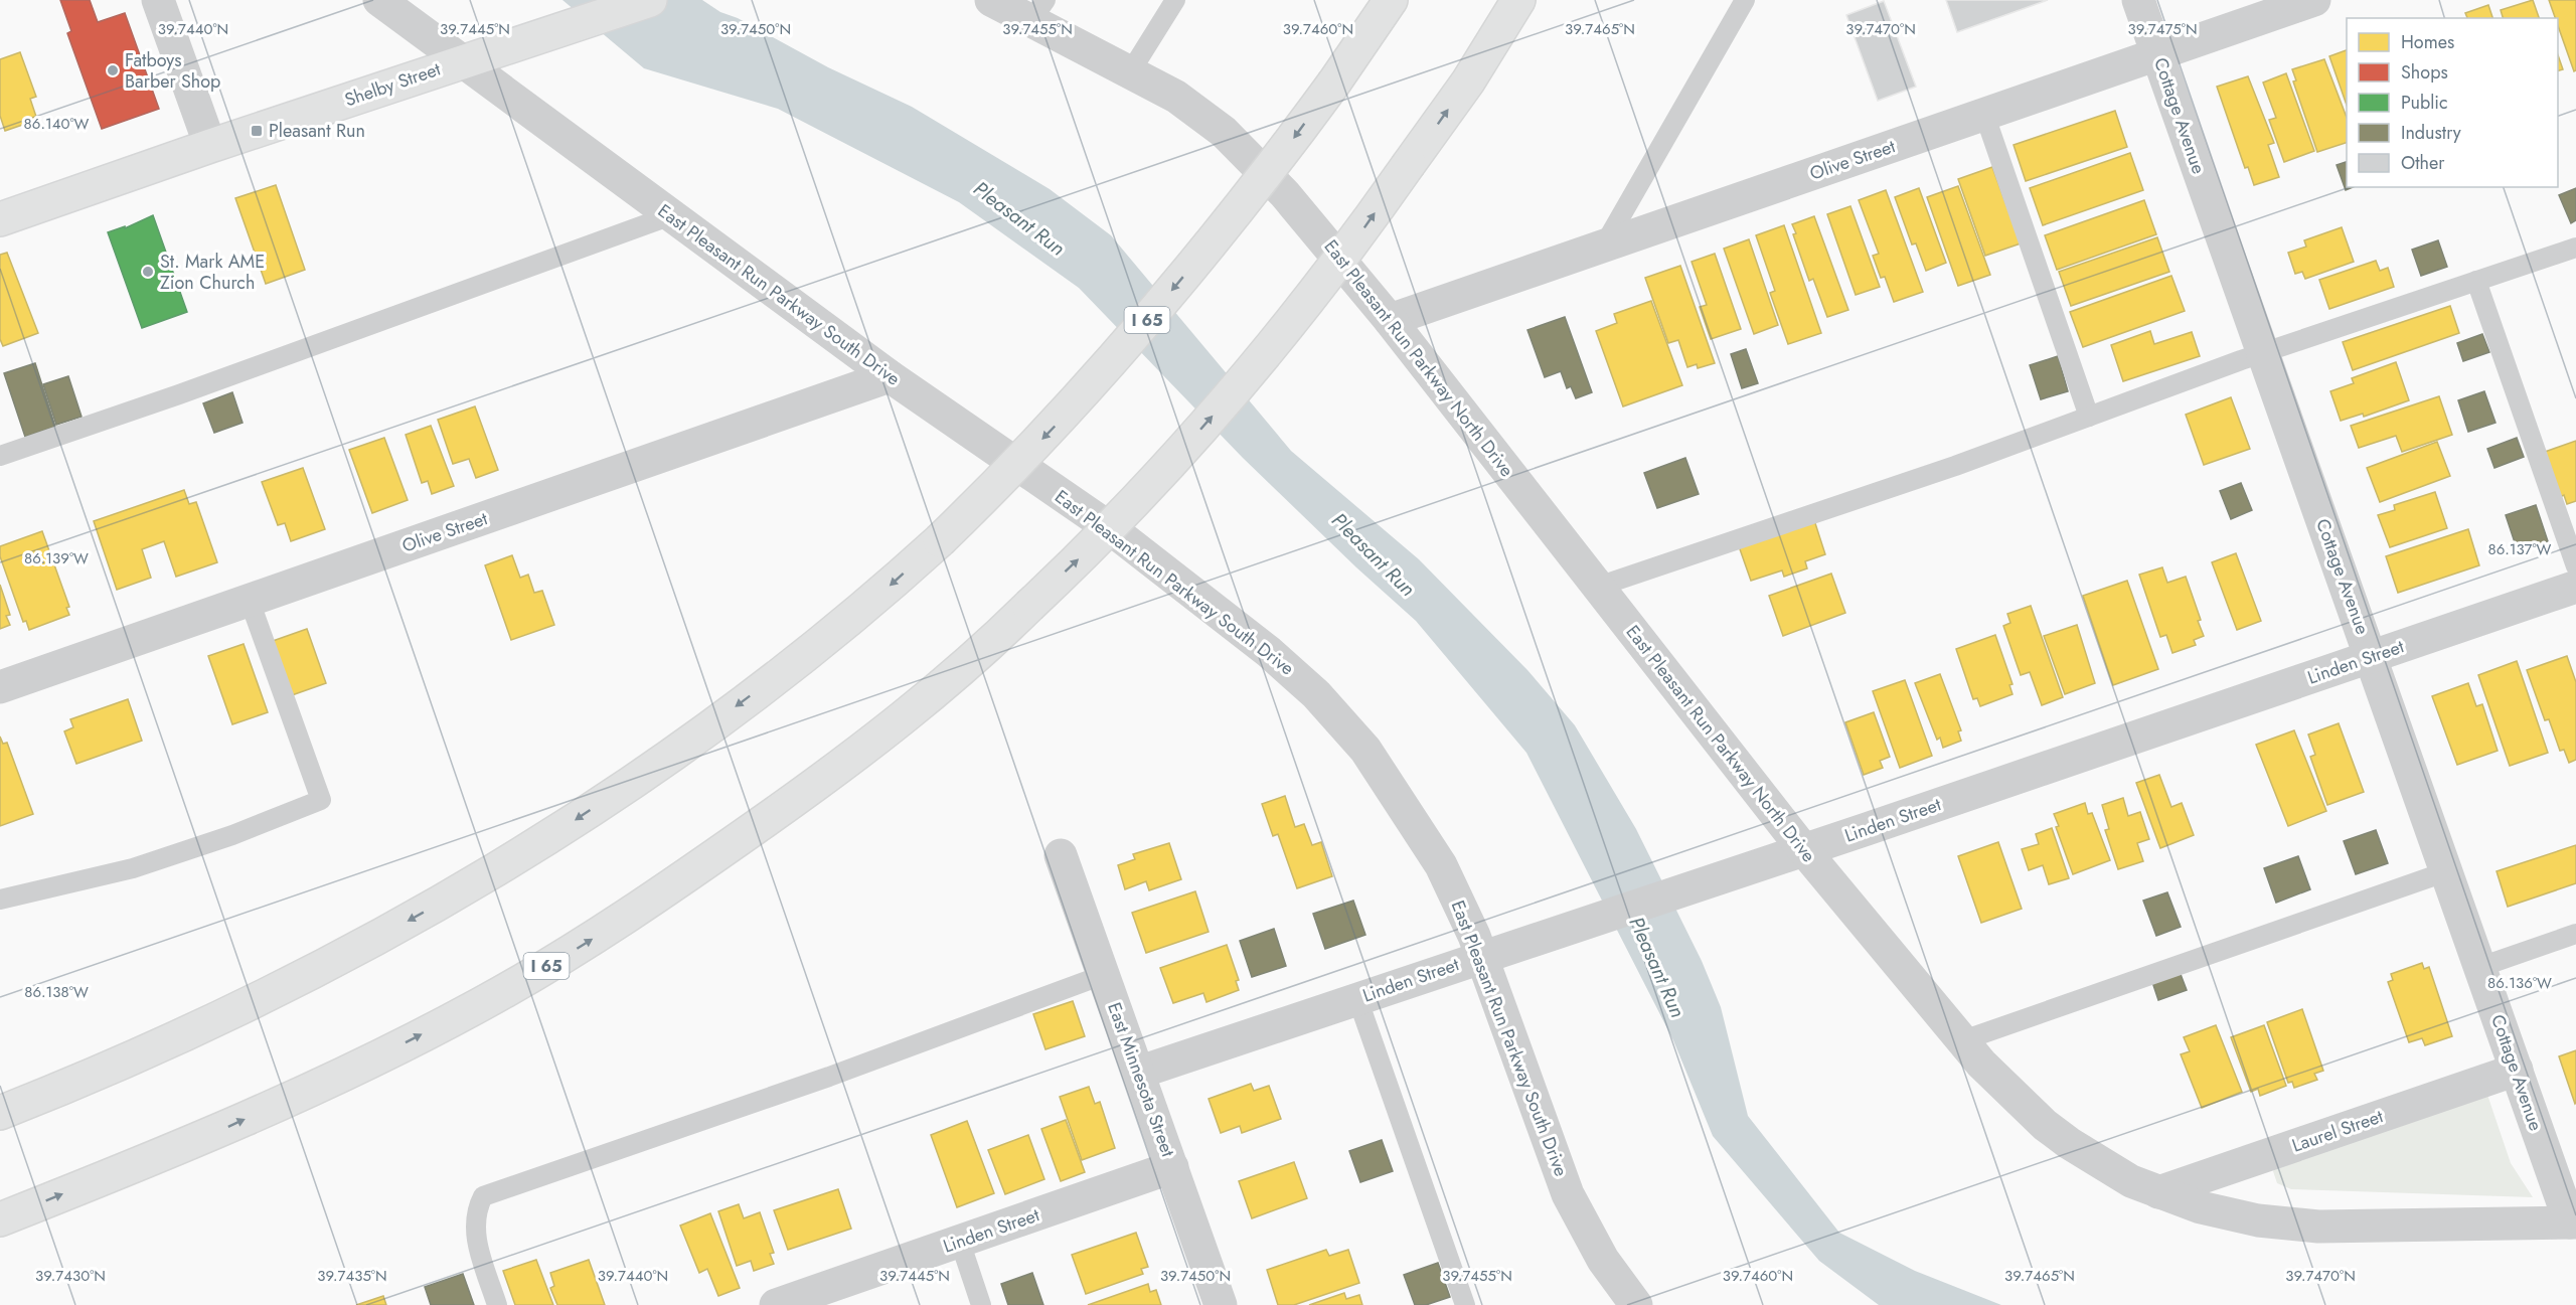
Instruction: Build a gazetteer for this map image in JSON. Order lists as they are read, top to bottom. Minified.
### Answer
{"streets":{"main road":["Shelby Street","I 65"],"street":["Cottage Avenue","Olive Street","East Pleasant Run Parkway South Drive","East Pleasant Run Parkway North Drive","Linden Street","East Minnesota Street","Laurel Street"]},"crossings":[["Shelby Street","East Pleasant Run Parkway South Drive"],["Cottage Avenue","Olive Street"],["Cottage Avenue","East Pleasant Run Parkway North Drive"],["Cottage Avenue","Linden Street"],["Cottage Avenue","Laurel Street"],["Olive Street","East Pleasant Run Parkway South Drive"],["Olive Street","East Pleasant Run Parkway North Drive"],["East Pleasant Run Parkway South Drive","Linden Street"],["East Pleasant Run Parkway North Drive","Linden Street"],["East Pleasant Run Parkway North Drive","Laurel Street"],["Linden Street","East Minnesota Street"]],"water":["Pleasant Run"],"places":{"other":["Fatboys Barber Shop","St. Mark AME Zion Church"],"transit":["Pleasant Run"]},"legend":["Homes","Shops","Public","Industry","Other"],"coordinates":["39.7475°N","39.7440°N","39.7445°N","39.7450°N","39.7455°N","39.7460°N","39.7465°N","39.7470°N","86.140°W","86.137°W","86.139°W","86.136°W","86.138°W","39.7430°N","39.7435°N"]}
